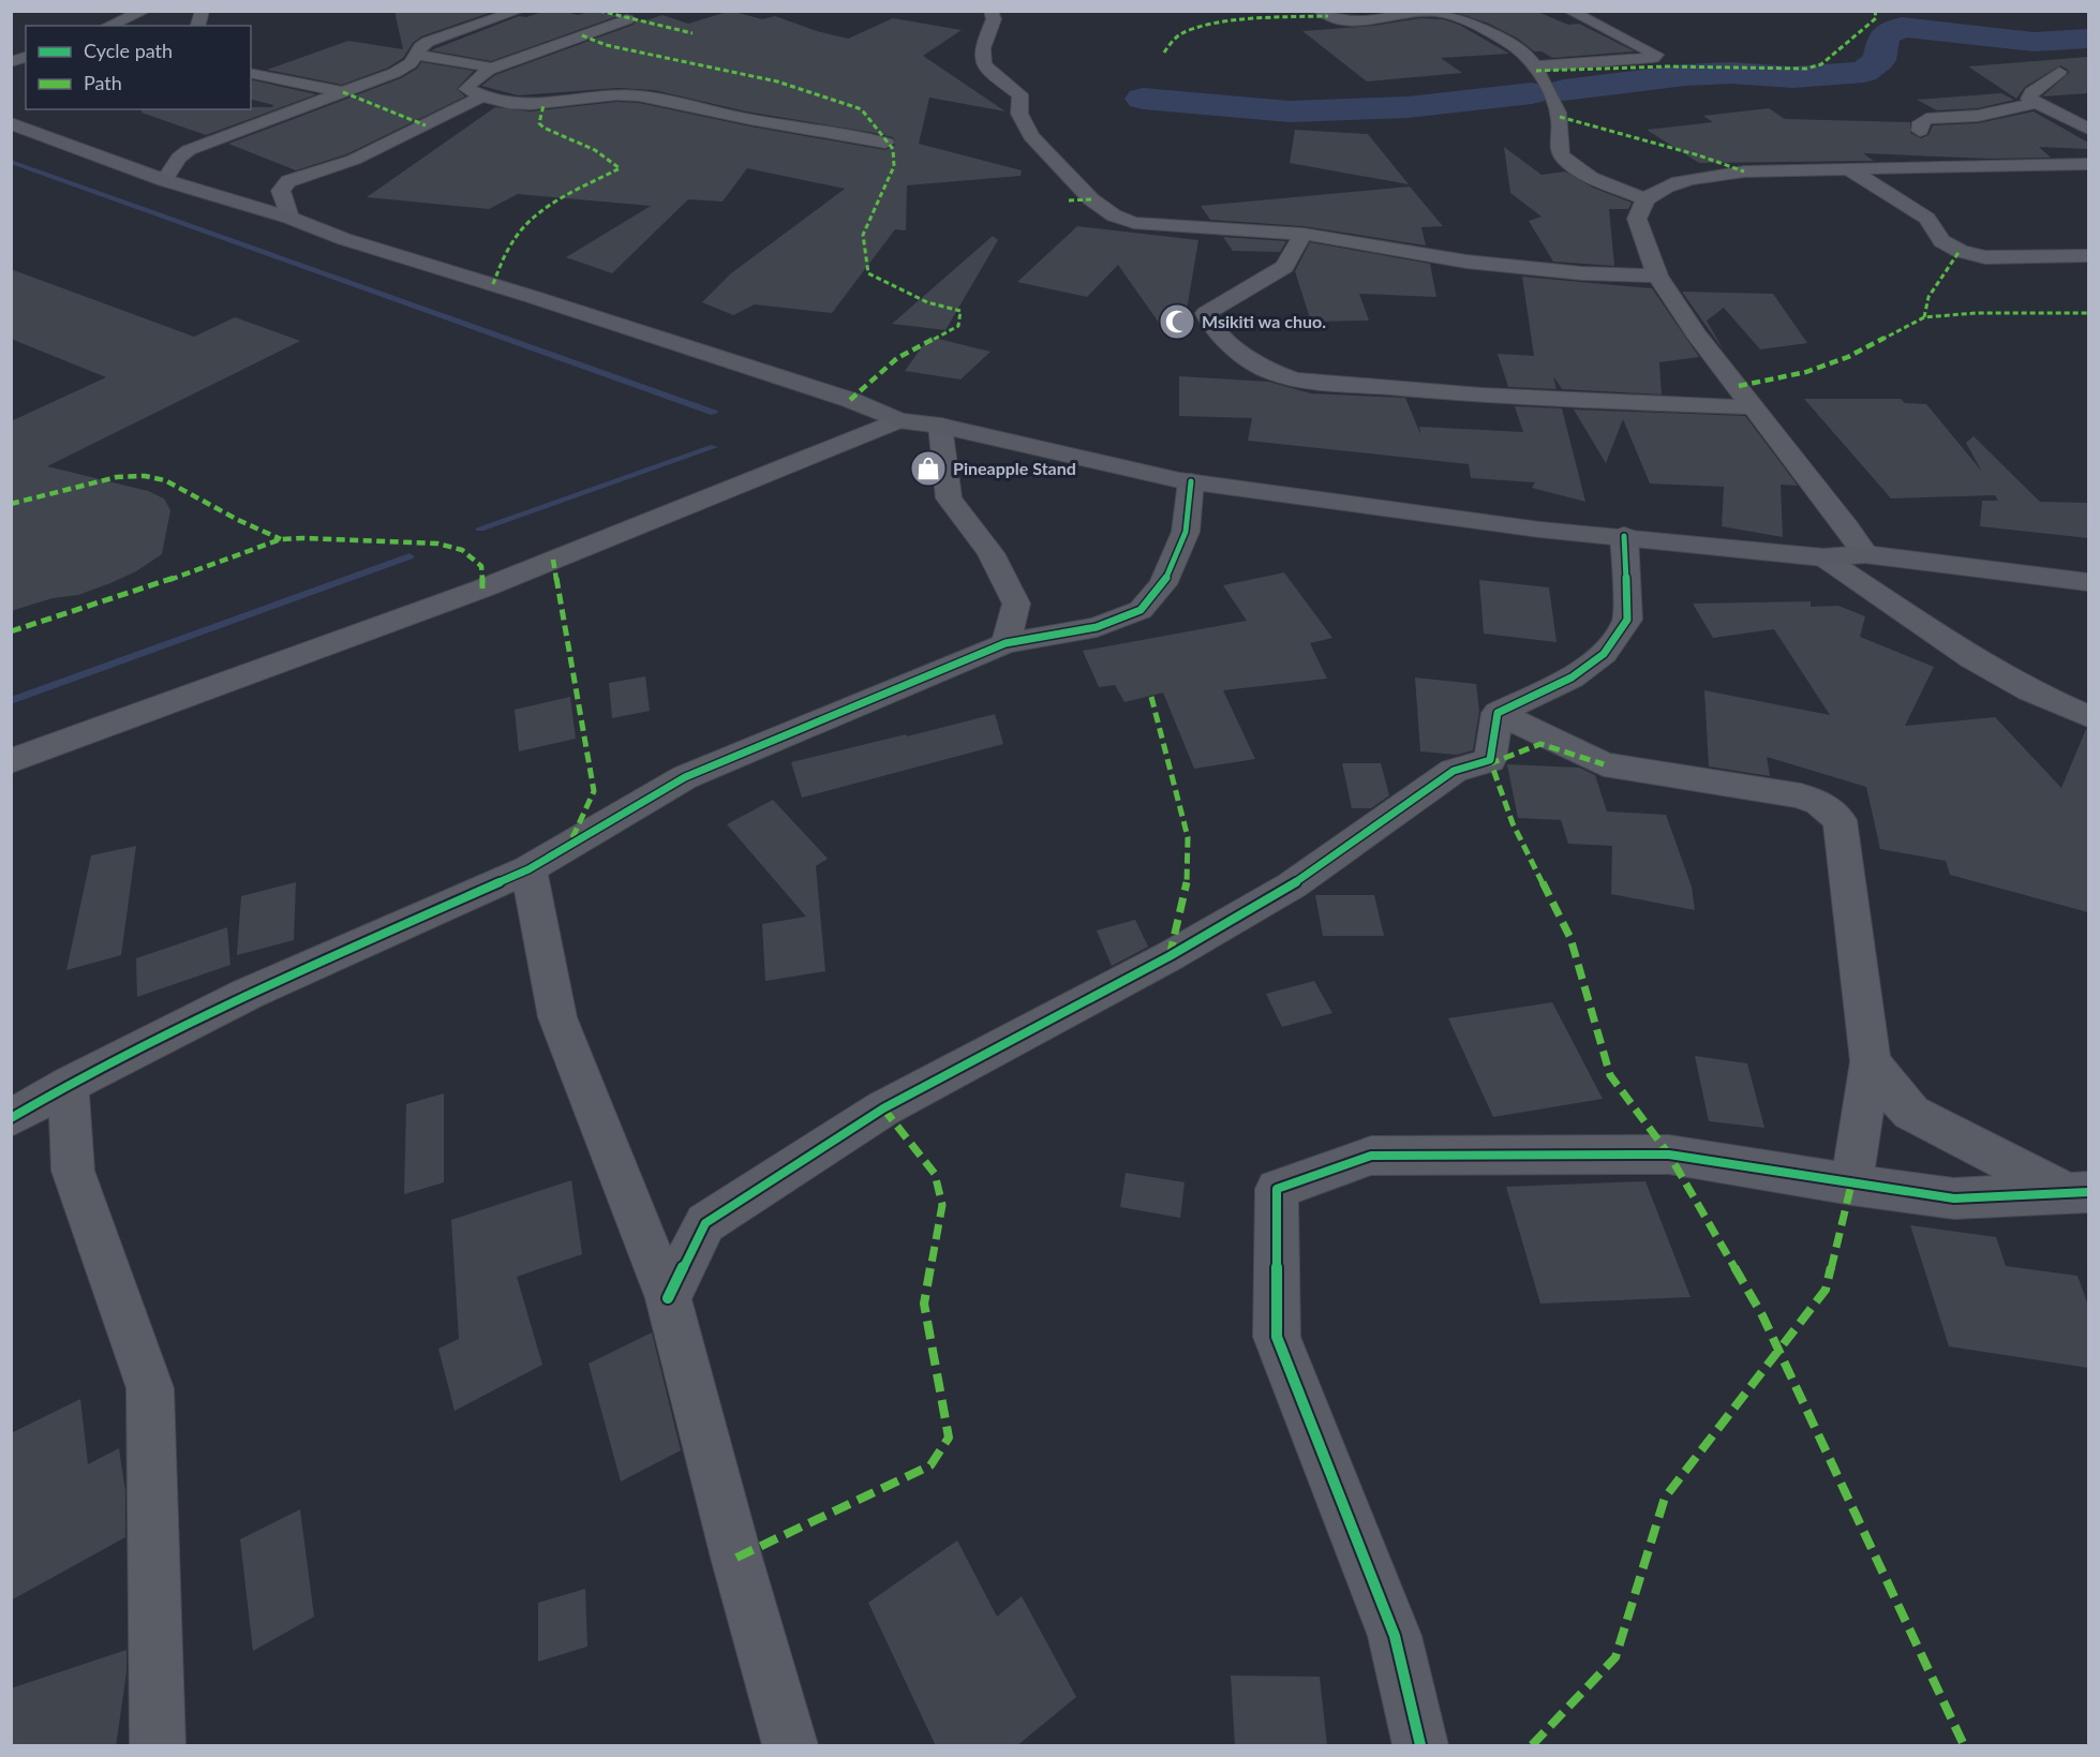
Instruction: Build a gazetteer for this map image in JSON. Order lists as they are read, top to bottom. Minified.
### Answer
{"places":{"mosque":["Msikiti wa chuo."],"shop":["Pineapple Stand"]},"legend":["Cycle path","Path"]}
